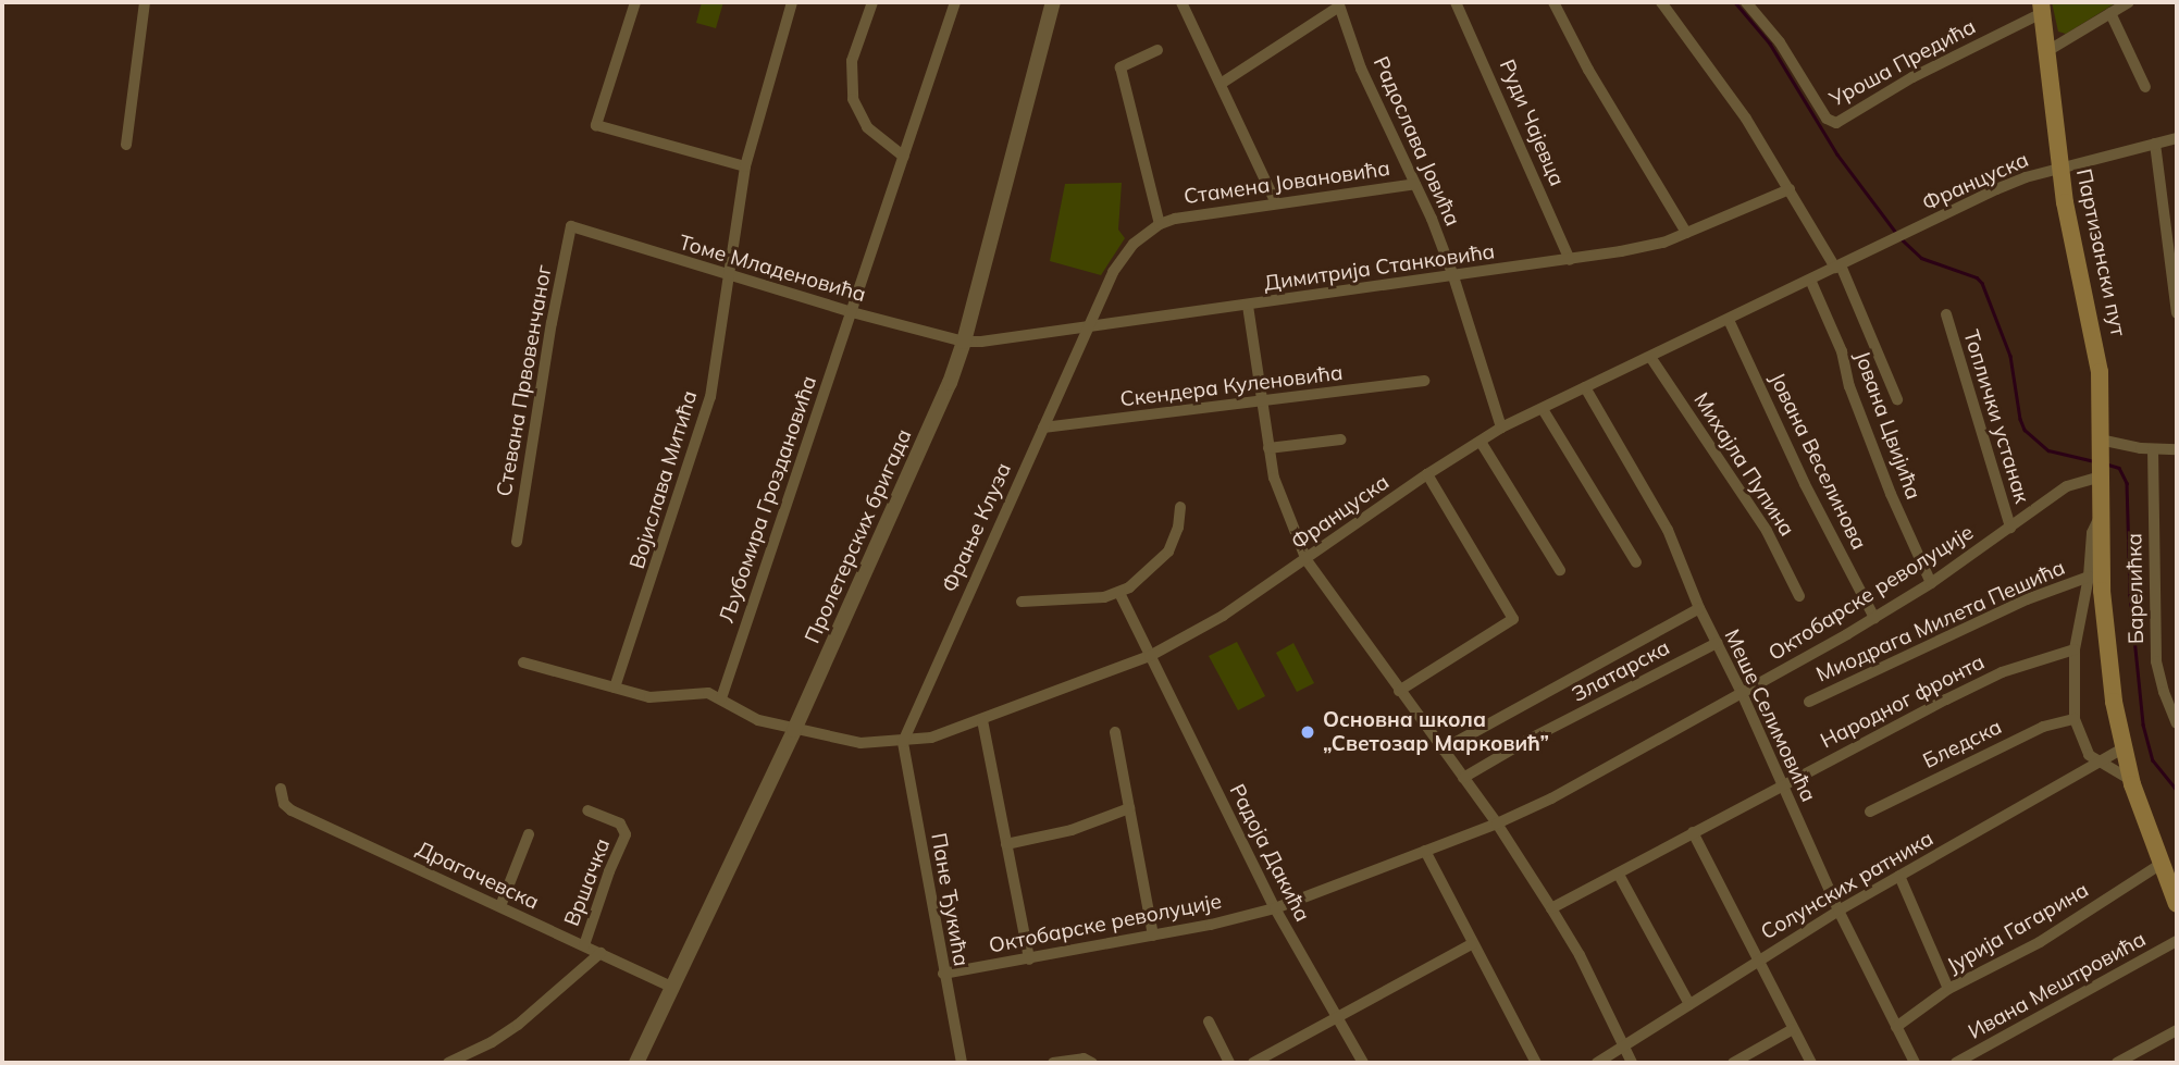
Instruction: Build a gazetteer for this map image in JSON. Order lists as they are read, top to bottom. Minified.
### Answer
{"streets":{"main road":["Партизански пут"],"street":["Уроша Предића","Руди Чајевца","Радослава Јовића","Француска","Стамена Јовановића","Димитрија Станковића","Томе Младеновића","Стевана Првовенчаног","Скендера Куленовића","Топлички устанак","Јована Цвијића","Јована Веселинова","Михајла Пупина","Војислава Митића","Љубомира Гроздановића","Фрање Клуза","Пролетерских бригада","Барелићка","Октобарске револуције","Миодрага Милета Пешића","Златарска","Народног фронта","Меше Селимовића","Бледска","Радоја Дакића","Драгачевска","Вршачка","Солунских ратника","Пане Ђукића","Јурија Гагарина","Ивана Мештровића"]},"crossings":[["Уроша Предића","Партизански пут"],["Руди Чајевца","Димитрија Станковића"],["Радослава Јовића","Француска"],["Радослава Јовића","Стамена Јовановића"],["Радослава Јовића","Димитрија Станковића"],["Француска","Партизански пут"],["Француска","Јована Цвијића"],["Француска","Јована Веселинова"],["Француска","Михајла Пупина"],["Француска","Љубомира Гроздановића"],["Француска","Фрање Клуза"],["Француска","Пролетерских бригада"],["Француска","Меше Селимовића"],["Француска","Радоја Дакића"],["Француска","Пане Ђукића"],["Стамена Јовановића","Димитрија Станковића"],["Стамена Јовановића","Фрање Клуза"],["Партизански пут","Октобарске револуције"],["Партизански пут","Миодрага Милета Пешића"],["Партизански пут","Народног фронта"],["Партизански пут","Бледска"],["Партизански пут","Солунских ратника"],["Партизански пут","Јурија Гагарина"],["Димитрија Станковића","Томе Младеновића"],["Димитрија Станковића","Јована Цвијића"],["Димитрија Станковића","Фрање Клуза"],["Димитрија Станковића","Пролетерских бригада"],["Томе Младеновића","Стевана Првовенчаног"],["Томе Младеновића","Војислава Митића"],["Томе Младеновића","Љубомира Гроздановића"],["Томе Младеновића","Пролетерских бригада"],["Скендера Куленовића","Фрање Клуза"],["Топлички устанак","Октобарске револуције"],["Јована Цвијића","Октобарске револуције"],["Јована Веселинова","Октобарске револуције"],["Фрање Клуза","Пане Ђукића"],["Пролетерских бригада","Драгачевска"],["Октобарске револуције","Меше Селимовића"],["Октобарске револуције","Радоја Дакића"],["Октобарске револуције","Пане Ђукића"],["Златарска","Меше Селимовића"],["Народног фронта","Меше Селимовића"],["Меше Селимовића","Солунских ратника"],["Меше Селимовића","Јурија Гагарина"],["Драгачевска","Вршачка"]],"places":["Основна школа „Светозар Марковић”"]}
